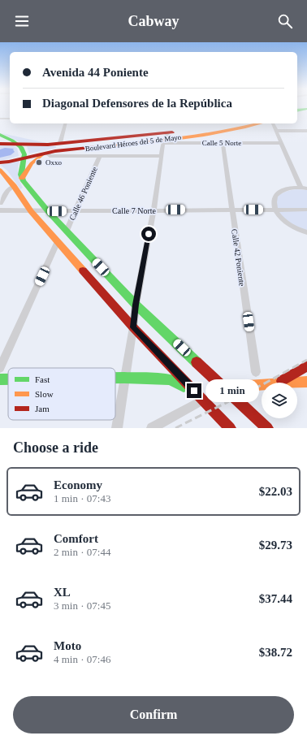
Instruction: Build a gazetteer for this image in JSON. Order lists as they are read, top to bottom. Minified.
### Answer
{"streets":{"main road":["Boulevard Héroes del 5 de Mayo"],"street":["Calle 5 Norte","Calle 46 Poniente","Calle 7 Norte","Calle 42 Poniente"]},"crossings":[["Boulevard Héroes del 5 de Mayo","Calle 5 Norte"],["Calle 5 Norte","Calle 42 Poniente"],["Calle 46 Poniente","Calle 7 Norte"],["Calle 7 Norte","Calle 42 Poniente"]],"places":["Oxxo"],"legend":["Fast","Slow","Jam"],"page":{"header":"Cabway","banner":["Avenida 44 Poniente","Diagonal Defensores de la República"],"bubble":"1 min","heading":"Choose a ride","list":[{"name":"Economy","note":"1 min · 07:43","value":"$22.03"},{"name":"Comfort","note":"2 min · 07:44","value":"$29.73"},{"name":"XL","note":"3 min · 07:45","value":"$37.44"},{"name":"Moto","note":"4 min · 07:46","value":"$38.72"}],"buttons":"Confirm"}}
